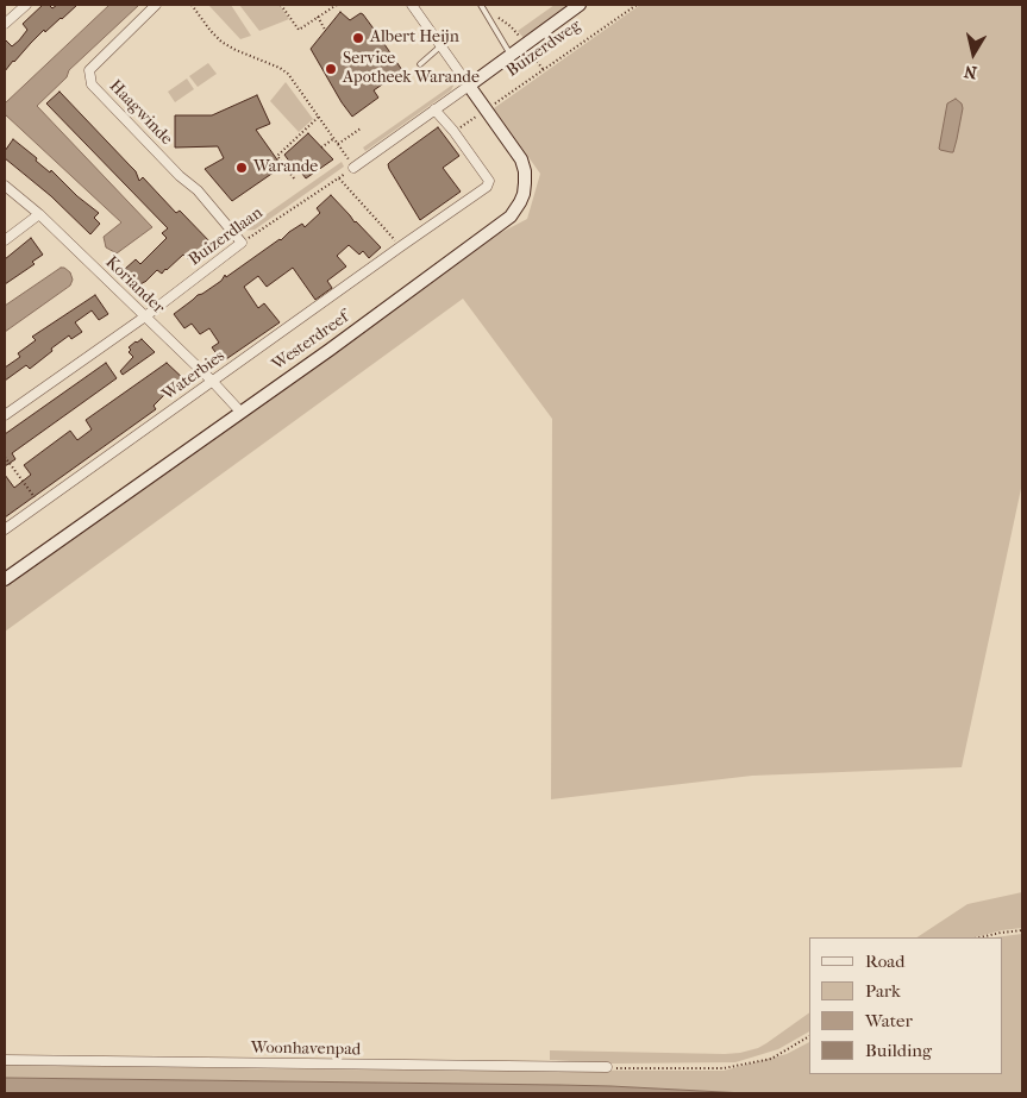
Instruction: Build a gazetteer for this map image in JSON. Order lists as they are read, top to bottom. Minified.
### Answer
{"streets":{"street":["Buizerdweg","Haagwinde","Buizerdlaan","Koriander","Westerdreef","Waterbies","Woonhavenpad"]},"crossings":[["Buizerdweg","Westerdreef"],["Haagwinde","Buizerdlaan"],["Buizerdlaan","Koriander"],["Koriander","Westerdreef"],["Koriander","Waterbies"]],"places":["Albert Heijn","Service Apotheek Warande","Warande"],"legend":["Road","Park","Water","Building"],"north":"bottom"}
